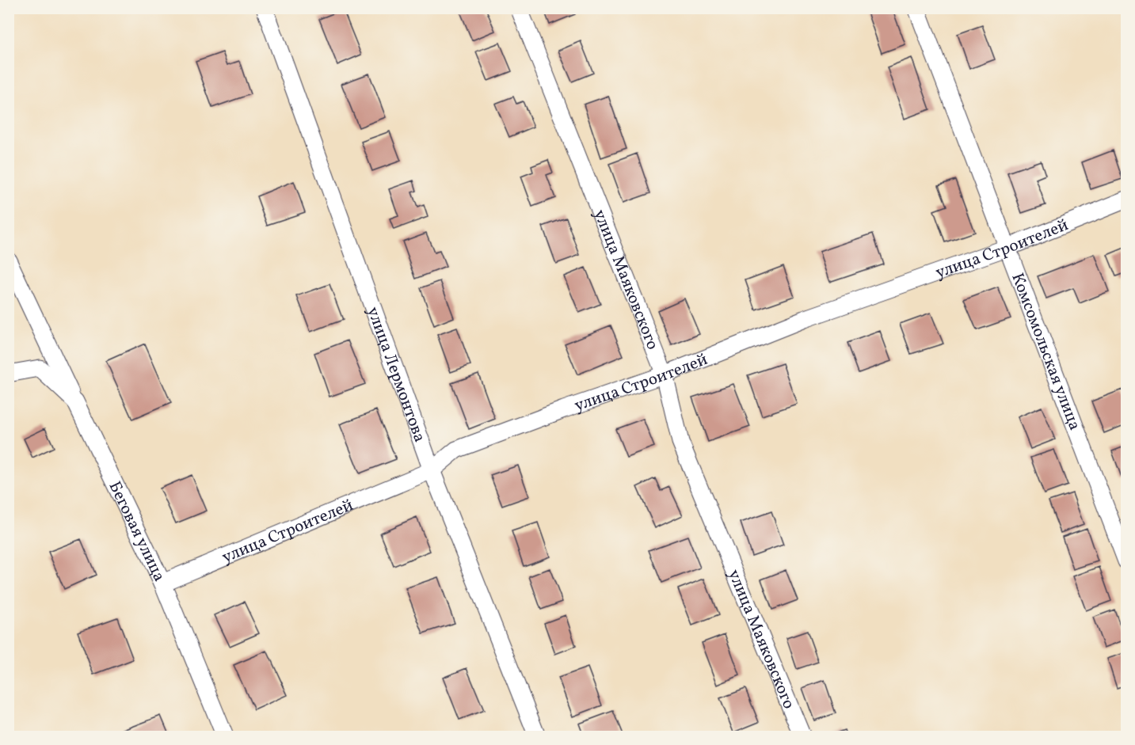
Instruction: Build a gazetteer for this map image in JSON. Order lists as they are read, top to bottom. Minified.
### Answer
{"streets":{"street":["улица Строителей","улица Маяковского","Комсомольская улица","улица Лермонтова","Беговая улица"]},"crossings":[["улица Строителей","улица Маяковского"],["улица Строителей","Комсомольская улица"],["улица Строителей","улица Лермонтова"],["улица Строителей","Беговая улица"]]}
